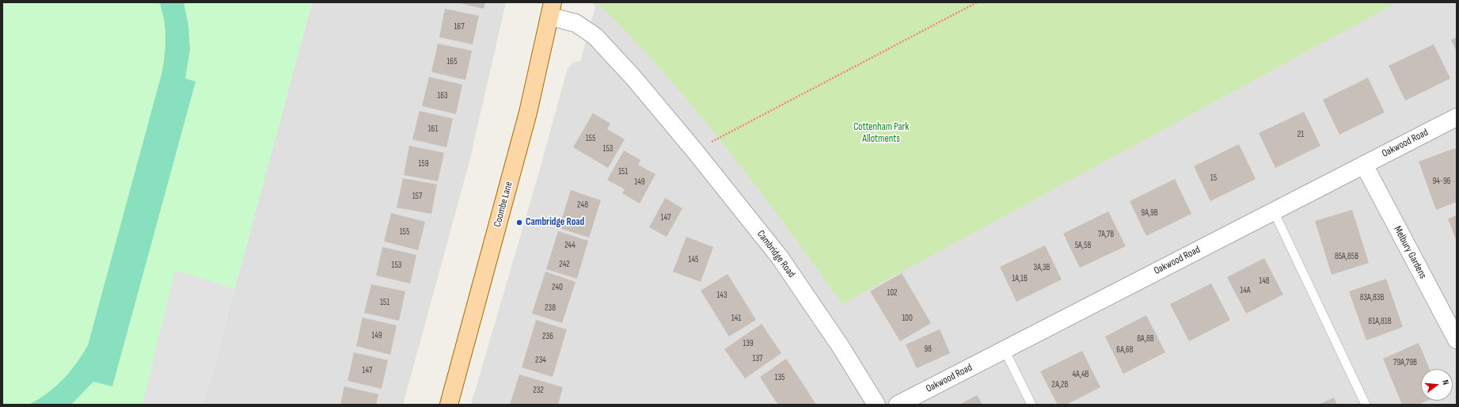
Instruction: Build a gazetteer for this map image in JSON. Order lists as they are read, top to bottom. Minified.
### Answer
{"streets":{"main road":["Coombe Lane"],"street":["Oakwood Road","Melbury Gardens","Cambridge Road"]},"crossings":[["Oakwood Road","Melbury Gardens"],["Coombe Lane","Cambridge Road"]],"parks":["Cottenham Park Allotments"],"places":["Cambridge Road"],"house_numbers":["167","165","163","161","21","155","153","159","151","15","94-96","149","157","248","9A,9B","147","155","7A,7B","244","5A,5B","85A,85B","145","242","153","3A,3B","1A,1B","14B","240","14A","102","143","83A,83B","151","238","141","100","81A,81B","149","236","8A,8B","139","98","6A,6B","137","234","79A,79B","147","4A,4B","135","2A,2B","232"],"north":"right"}
